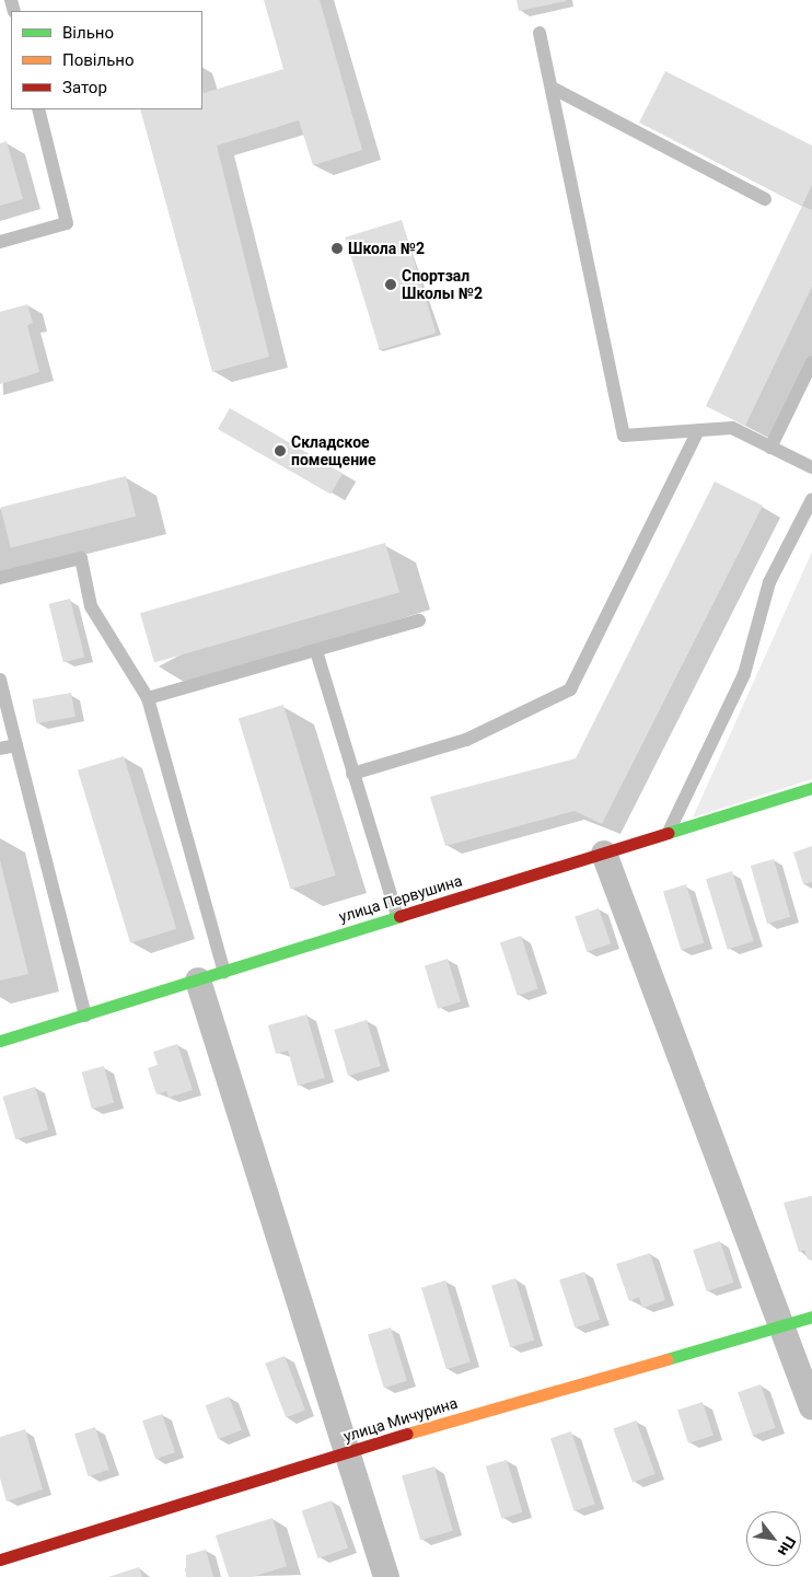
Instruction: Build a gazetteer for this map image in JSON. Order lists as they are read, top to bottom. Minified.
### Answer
{"streets":{"street":["улица Первушина","улица Мичурина"]},"places":["Школа №2","Спортзал Школы №2","Складское помещение"],"legend":["Вільно","Повільно","Затор"],"north":"bottom right"}
